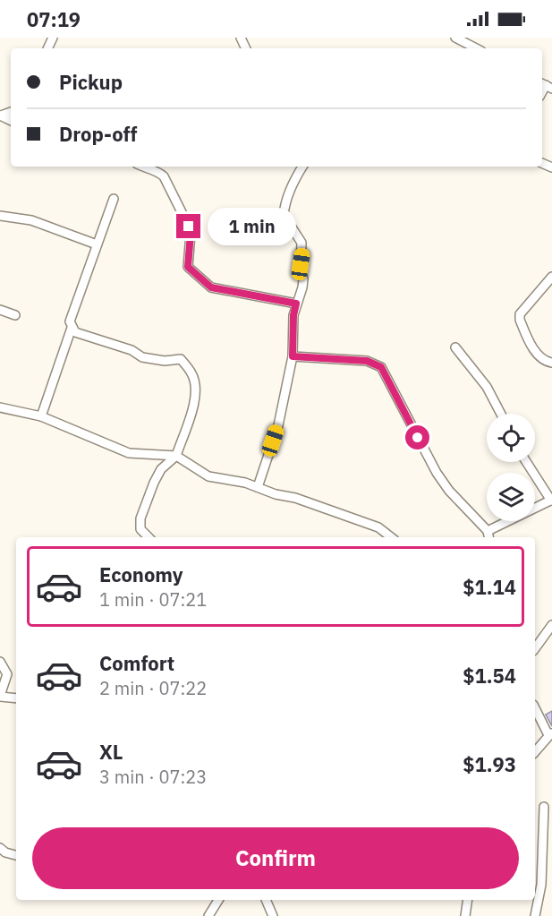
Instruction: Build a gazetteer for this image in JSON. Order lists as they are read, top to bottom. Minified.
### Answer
{"page":{"status":"07:19","banner":["Pickup","Drop-off"],"bubble":"1 min","list":[{"name":"Economy","note":"1 min · 07:21","value":"$1.14"},{"name":"Comfort","note":"2 min · 07:22","value":"$1.54"},{"name":"XL","note":"3 min · 07:23","value":"$1.93"}],"buttons":"Confirm"}}
